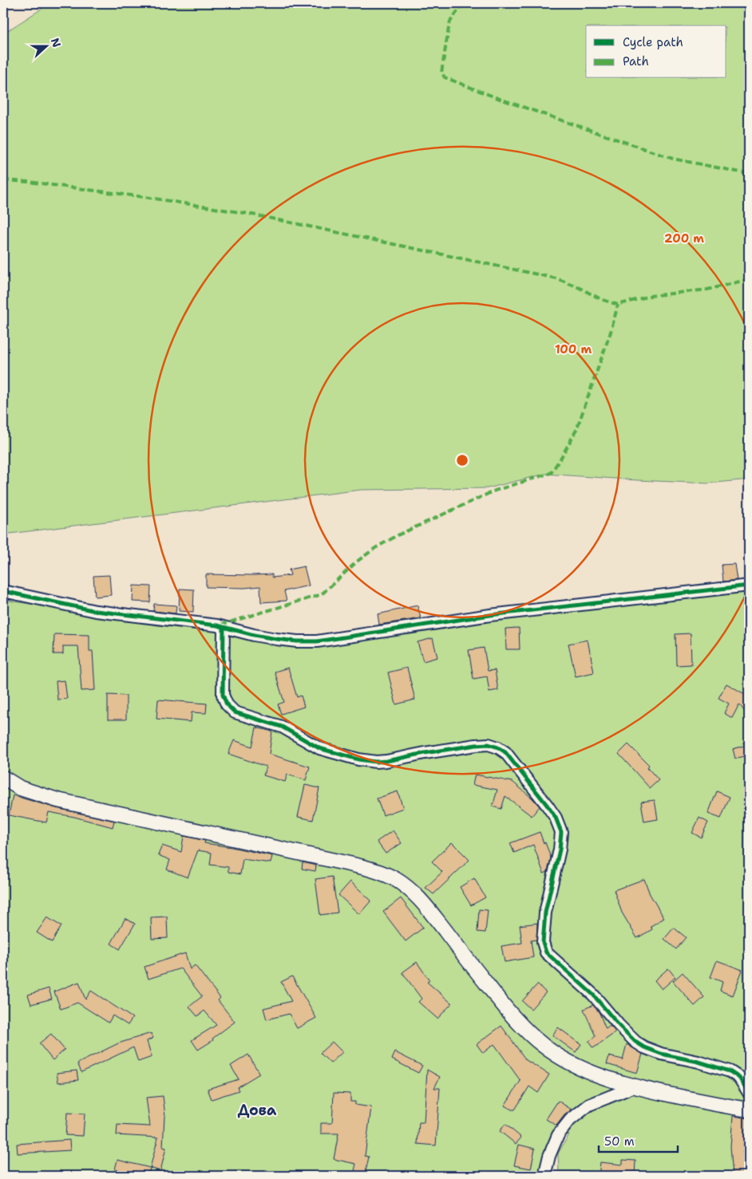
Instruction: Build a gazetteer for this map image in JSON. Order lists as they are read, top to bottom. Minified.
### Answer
{"districts":["Дова"],"legend":["Cycle path","Path"],"scale_bar":"50 m","north":"right","rings":["200 m","100 m"]}
